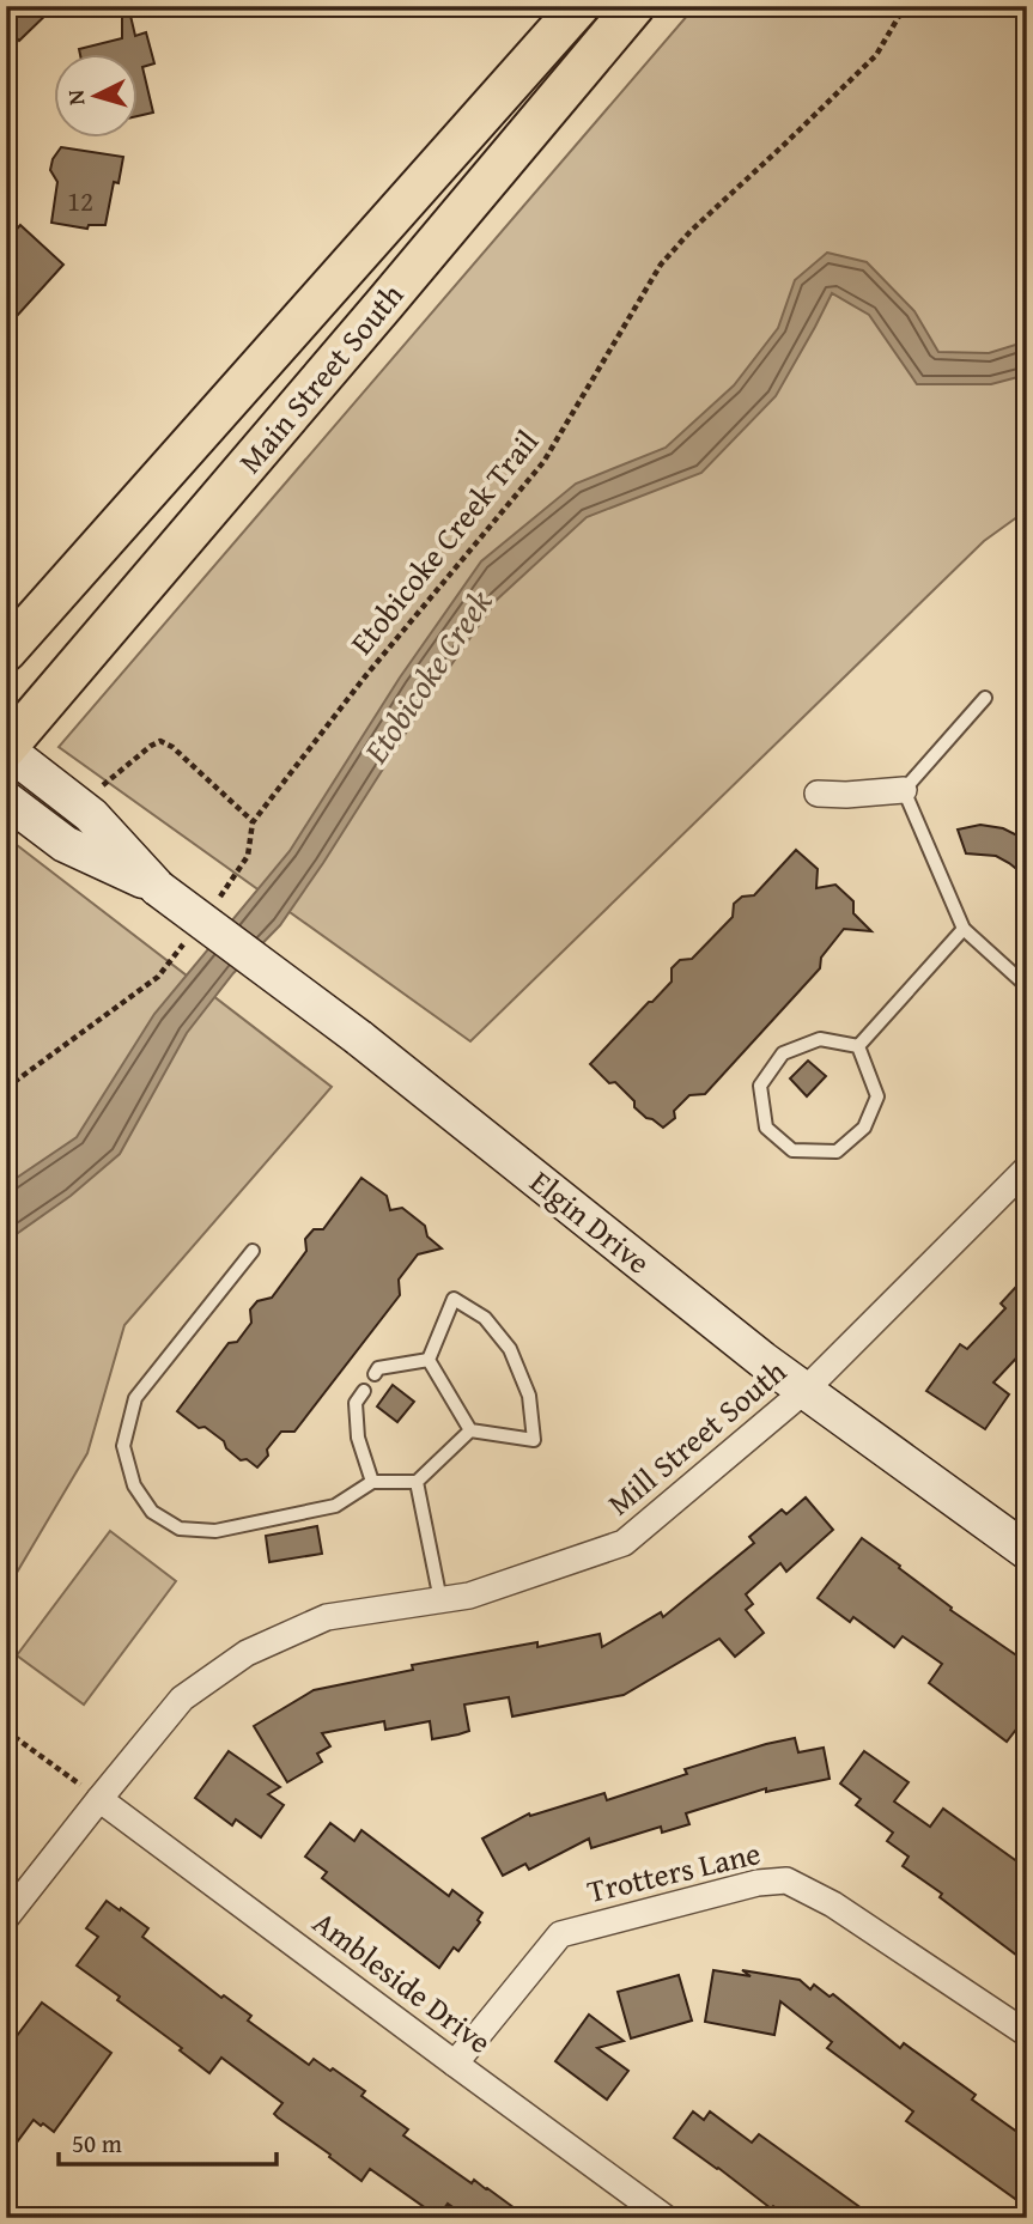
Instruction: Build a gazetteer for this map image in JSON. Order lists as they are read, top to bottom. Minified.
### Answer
{"streets":{"main road":["Main Street South"],"street":["Elgin Drive","Mill Street South","Trotters Lane","Ambleside Drive"],"path":["Etobicoke Creek Trail"]},"crossings":[["Main Street South","Elgin Drive"],["Elgin Drive","Mill Street South"],["Mill Street South","Ambleside Drive"],["Trotters Lane","Ambleside Drive"]],"water":["Etobicoke Creek"],"house_numbers":["12"],"scale_bar":"50 m","north":"left"}
